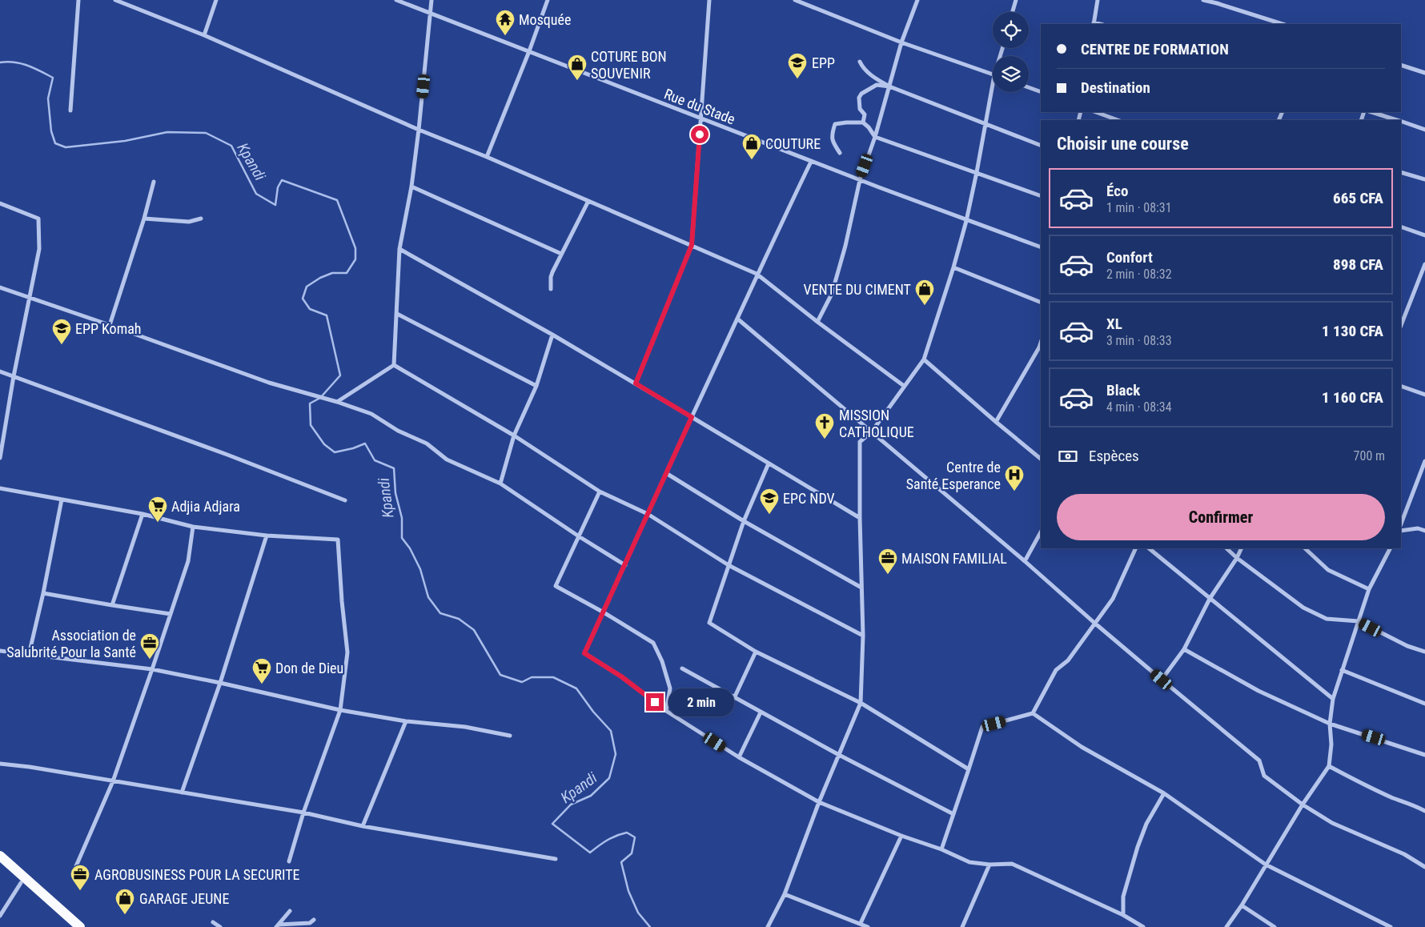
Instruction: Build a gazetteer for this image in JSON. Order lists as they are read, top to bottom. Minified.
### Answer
{"streets":{"street":["Rue du Stade"]},"water":["Kpandi"],"places":{"temple":["Mosquée"],"school or university":["EPP","EPP Komah","EPC NDV"],"shop":["COTURE BON SOUVENIR","COUTURE","VENTE DU CIMENT","GARAGE JEUNE"],"church":["MISSION CATHOLIQUE"],"hospital":["Centre de Santé Esperance"],"supermarket":["Adjia Adjara","Don de Dieu"],"office":["MAISON FAMILIAL","Association de Salubrité Pour la Santé","AGROBUSINESS POUR LA SECURITE"]},"page":{"banner":["CENTRE DE FORMATION","Destination"],"heading":"Choisir une course","list":[{"name":"Éco","note":"1 min · 08:31","value":"665 CFA"},{"name":"Confort","note":"2 min · 08:32","value":"898 CFA"},{"name":"XL","note":"3 min · 08:33","value":"1 130 CFA"},{"name":"Black","note":"4 min · 08:34","value":"1 160 CFA"}],"pay":["Espèces","700 m"],"buttons":"Confirmer","bubble":"2 min"}}
